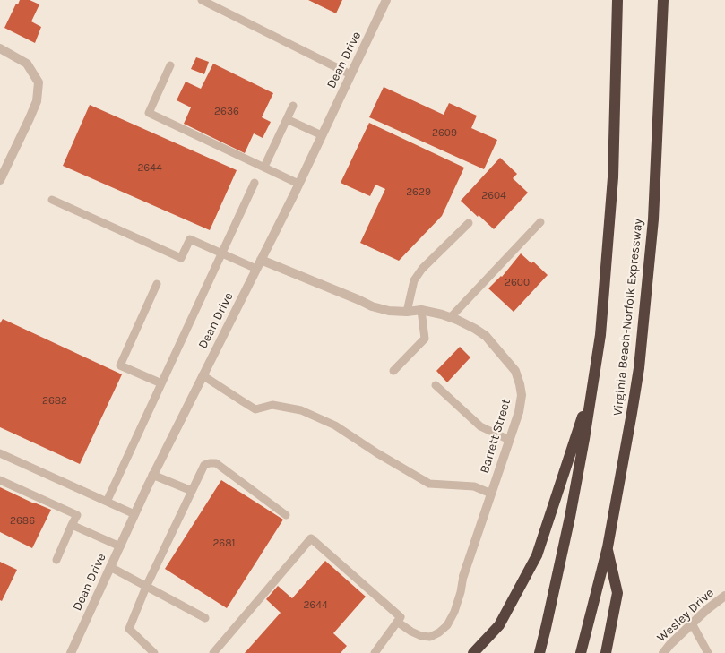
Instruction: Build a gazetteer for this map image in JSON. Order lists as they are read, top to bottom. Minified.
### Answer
{"streets":{"highway":["Virginia Beach-Norfolk Expressway"],"street":["Dean Drive","Barrett Street","Wesley Drive"]},"crossings":[["Dean Drive","Barrett Street"]],"house_numbers":["2636","2609","2644","2629","2604","2600","2682","2686","2681","2644"]}
